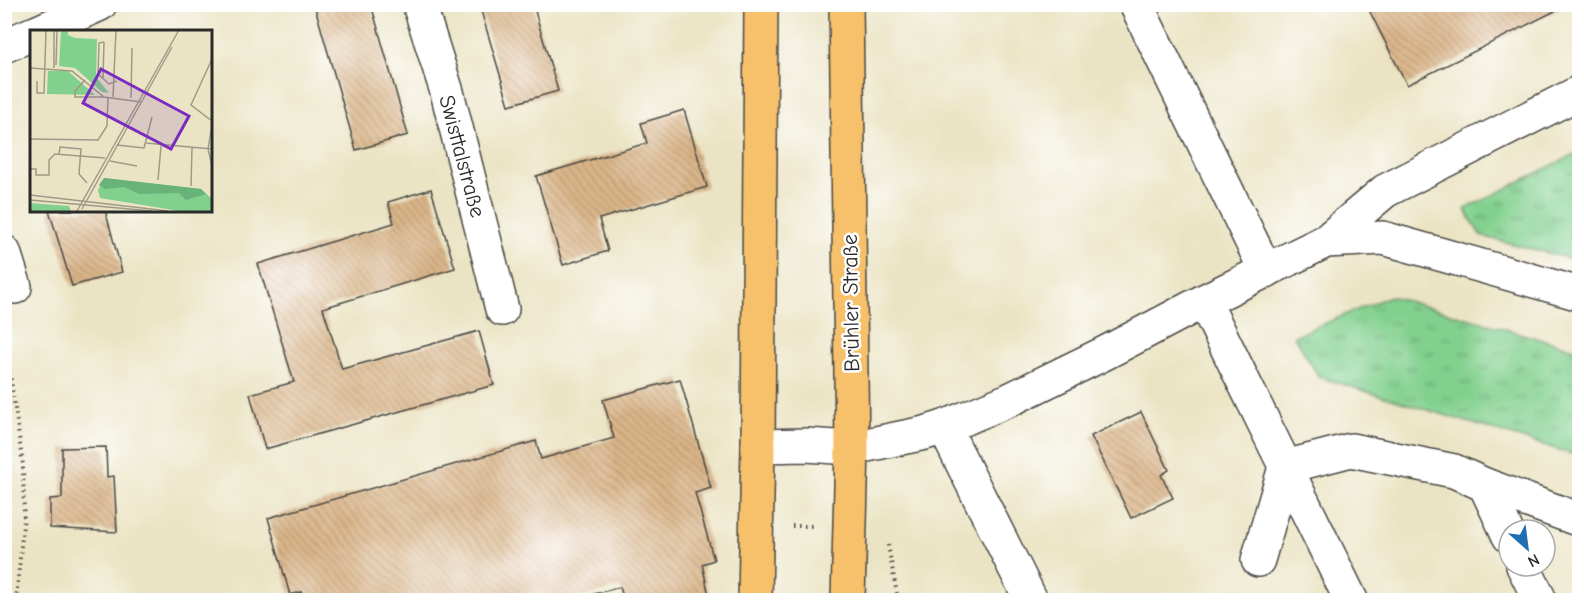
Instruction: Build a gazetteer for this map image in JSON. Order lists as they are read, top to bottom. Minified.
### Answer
{"streets":{"main road":["Brühler Straße"],"street":["Swisttalstraße"]},"north":"bottom right"}
